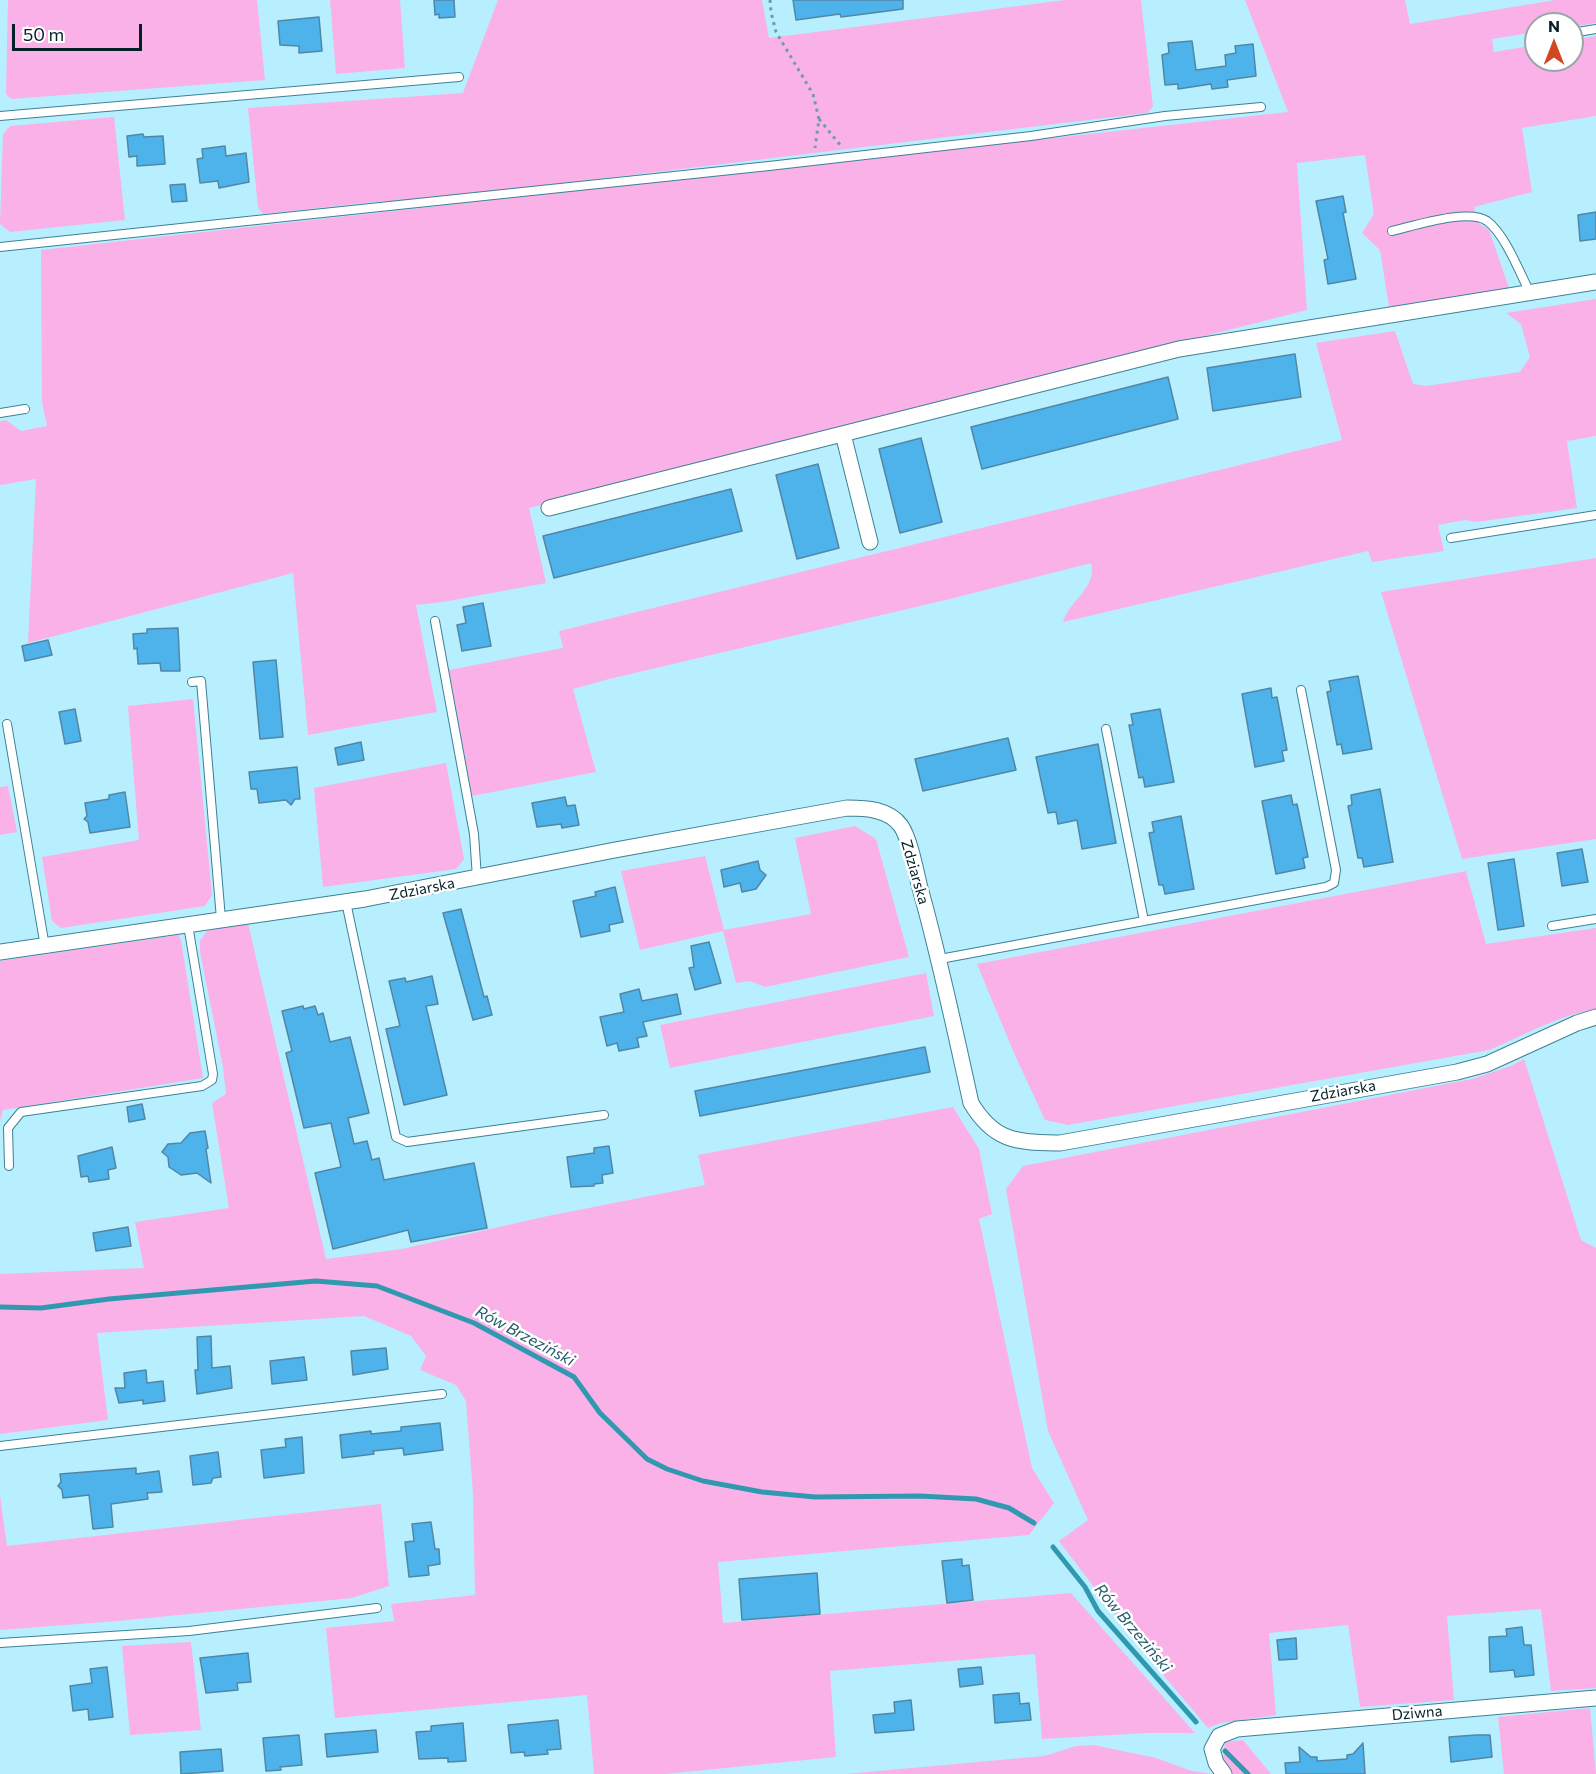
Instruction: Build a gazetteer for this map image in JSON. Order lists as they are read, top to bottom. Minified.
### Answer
{"streets":{"street":["Zdziarska","Dziwna"]},"water":["Rów Brzeziński"],"scale_bar":"50 m","north":"top"}
